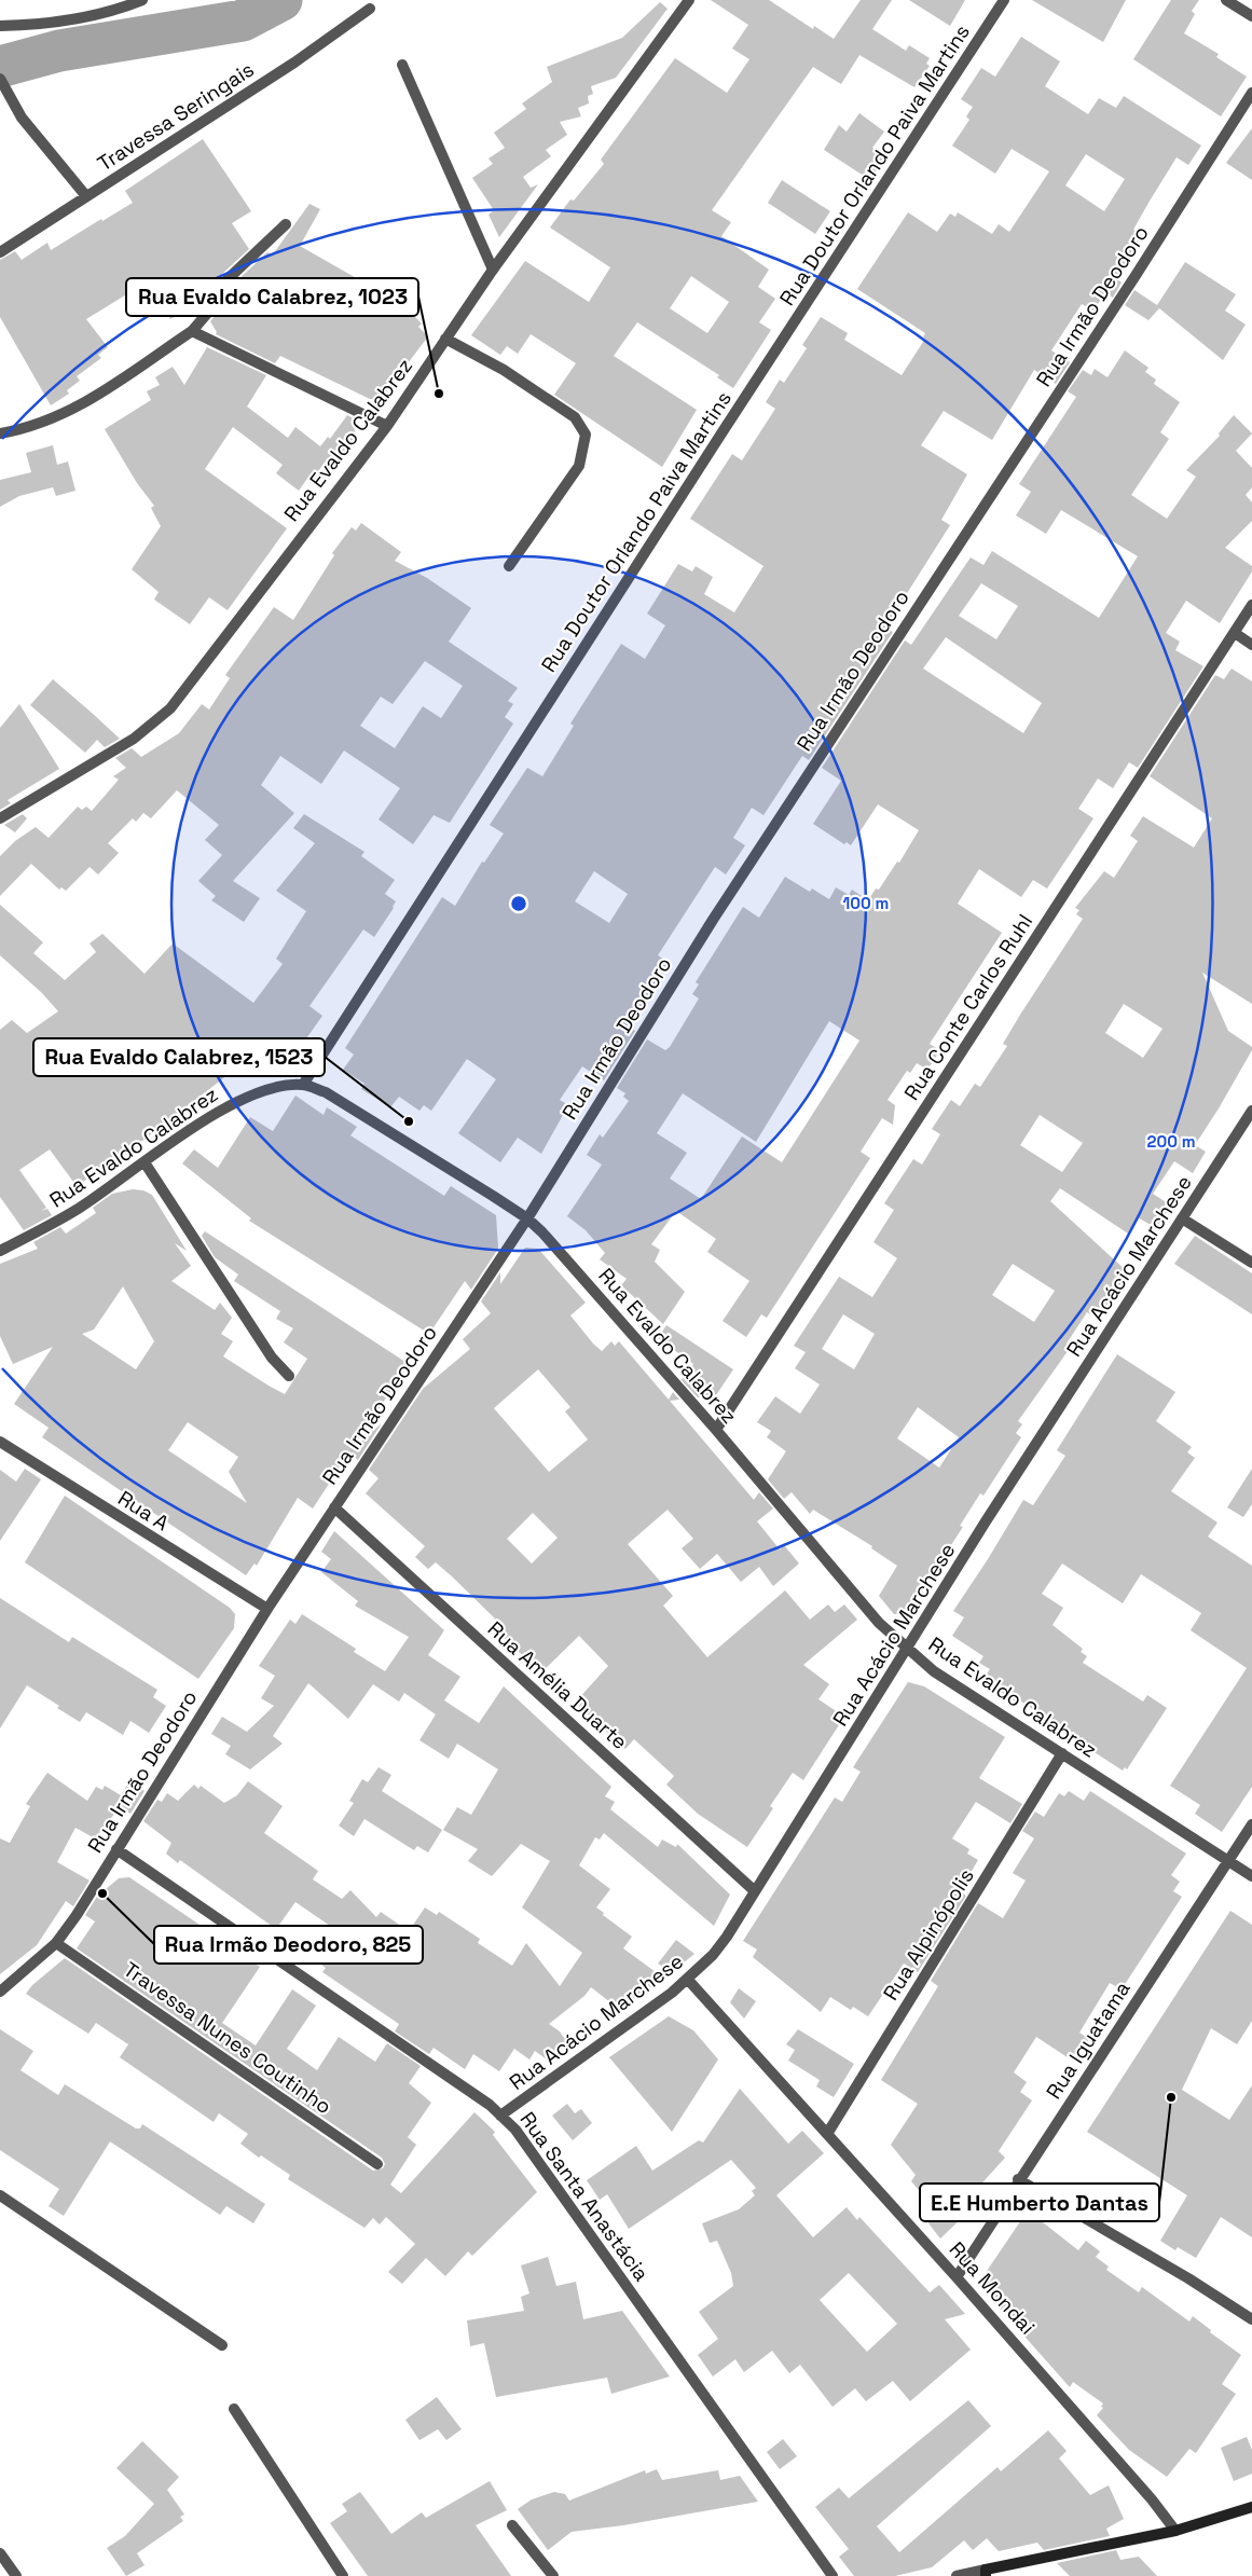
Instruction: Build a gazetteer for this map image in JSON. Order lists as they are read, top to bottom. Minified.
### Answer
{"streets":{"street":["Travessa Seringais","Rua Doutor Orlando Paiva Martins","Rua Irmão Deodoro","Rua Evaldo Calabrez","Rua Conte Carlos Ruhl","Rua Acácio Marchese","Rua A","Rua Amélia Duarte","Rua Alpinópolis","Travessa Nunes Coutinho","Rua Iguatama","Rua Santa Anastácia","Rua Mondai"]},"crossings":[["Rua Doutor Orlando Paiva Martins","Rua Evaldo Calabrez"],["Rua Irmão Deodoro","Rua Evaldo Calabrez"],["Rua Irmão Deodoro","Rua A"],["Rua Irmão Deodoro","Rua Amélia Duarte"],["Rua Irmão Deodoro","Travessa Nunes Coutinho"],["Rua Irmão Deodoro","Rua Santa Anastácia"],["Rua Evaldo Calabrez","Rua Conte Carlos Ruhl"],["Rua Evaldo Calabrez","Rua Acácio Marchese"],["Rua Evaldo Calabrez","Rua Alpinópolis"],["Rua Evaldo Calabrez","Rua Iguatama"],["Rua Acácio Marchese","Rua Amélia Duarte"],["Rua Acácio Marchese","Rua Santa Anastácia"],["Rua Acácio Marchese","Rua Mondai"],["Rua Alpinópolis","Rua Mondai"],["Rua Iguatama","Rua Mondai"]],"places":["Rua Evaldo Calabrez, 1023","Rua Evaldo Calabrez, 1523","Rua Irmão Deodoro, 825","E.E Humberto Dantas"],"rings":["100 m","200 m"]}
